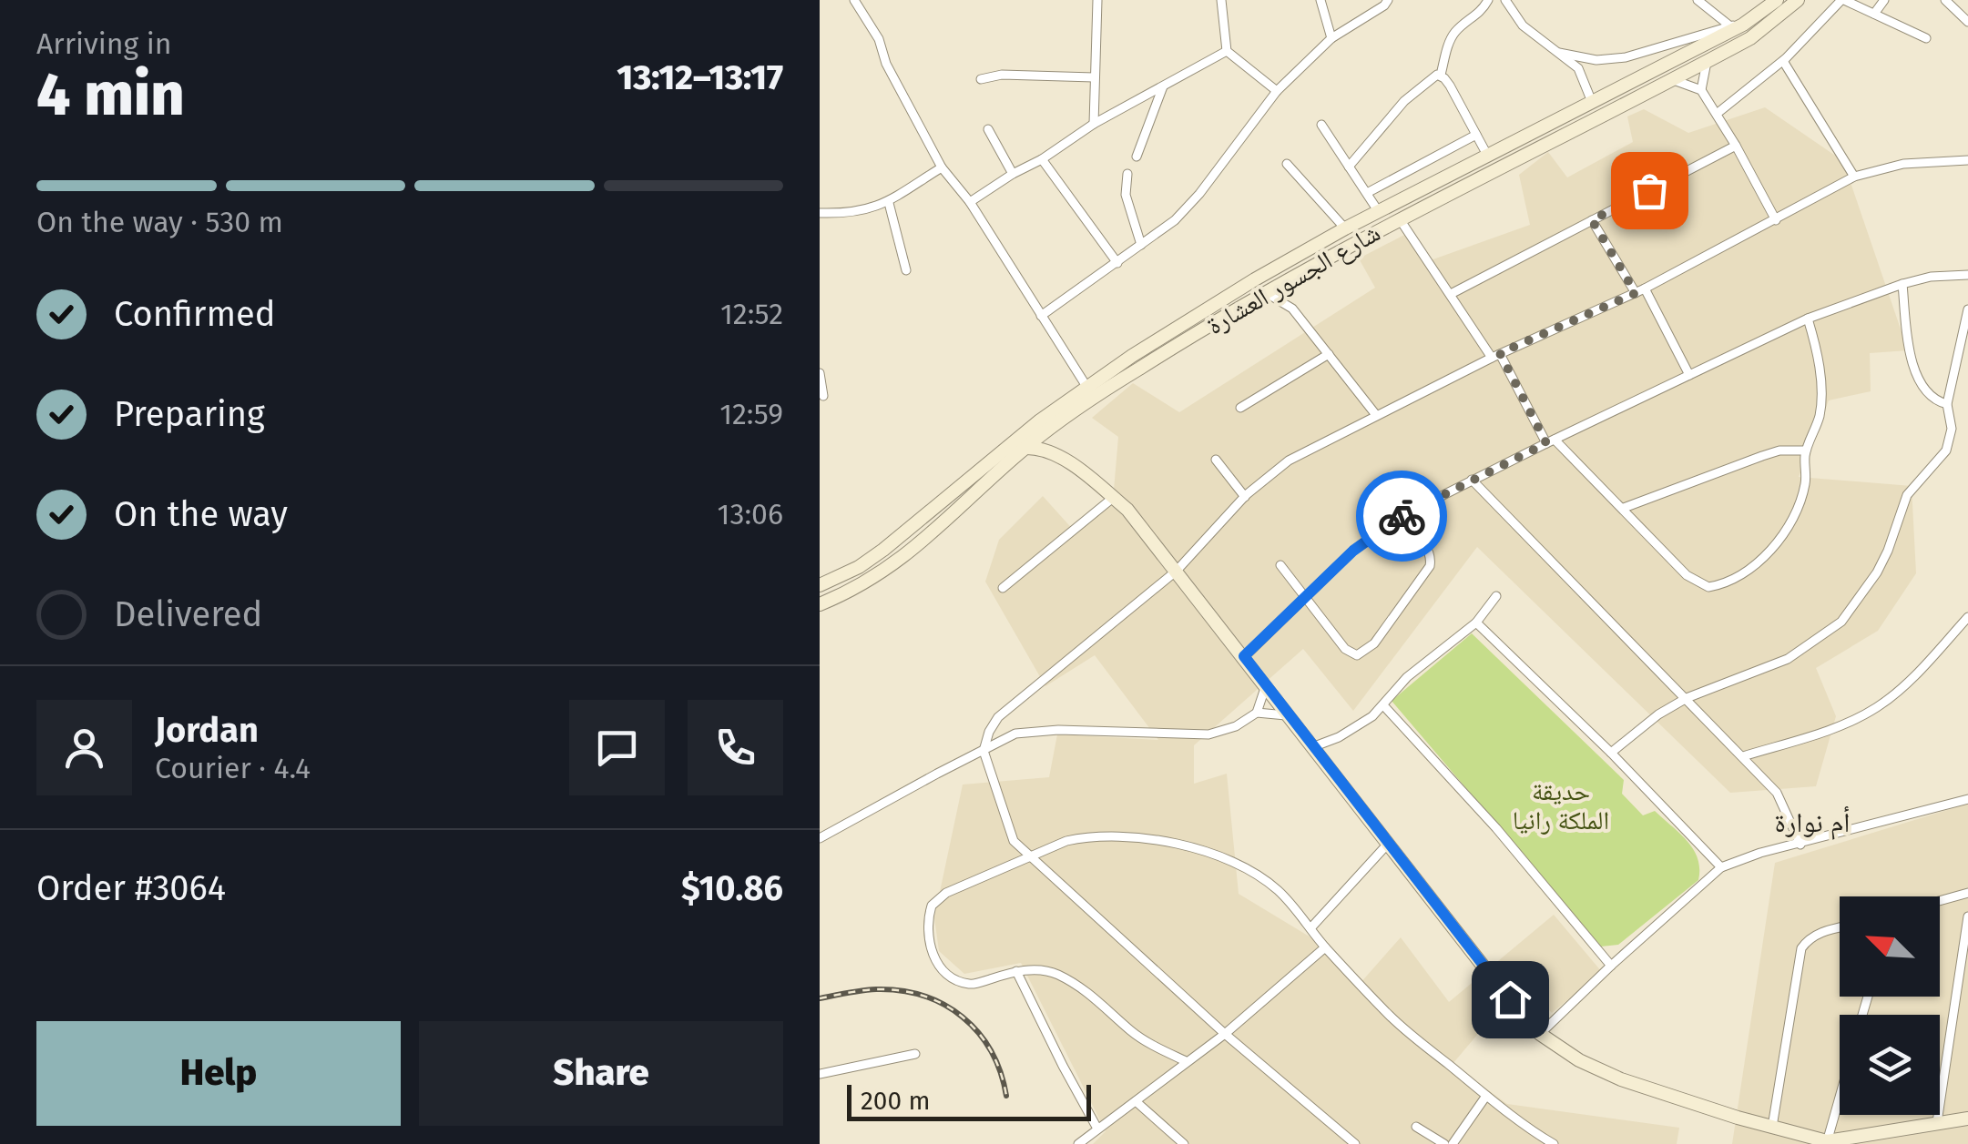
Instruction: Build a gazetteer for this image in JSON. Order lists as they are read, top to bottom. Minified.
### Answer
{"streets":{"main road":["شارع الجسور العشارة"]},"districts":["أم نوارة"],"parks":["حديقة الملكة رانيا"],"scale_bar":"200 m","north":"top left","page":{"heading":["4 min","Arriving in","13:12–13:17"],"panel":["Jordan","Courier · 4.4","Order #3064","$10.86"],"bar":"On the way · 530 m","list":[["Confirmed","12:52"],["Preparing","12:59"],["On the way","13:06"],"Delivered"],"buttons":["Help","Share"],"scale":"200 m"}}
